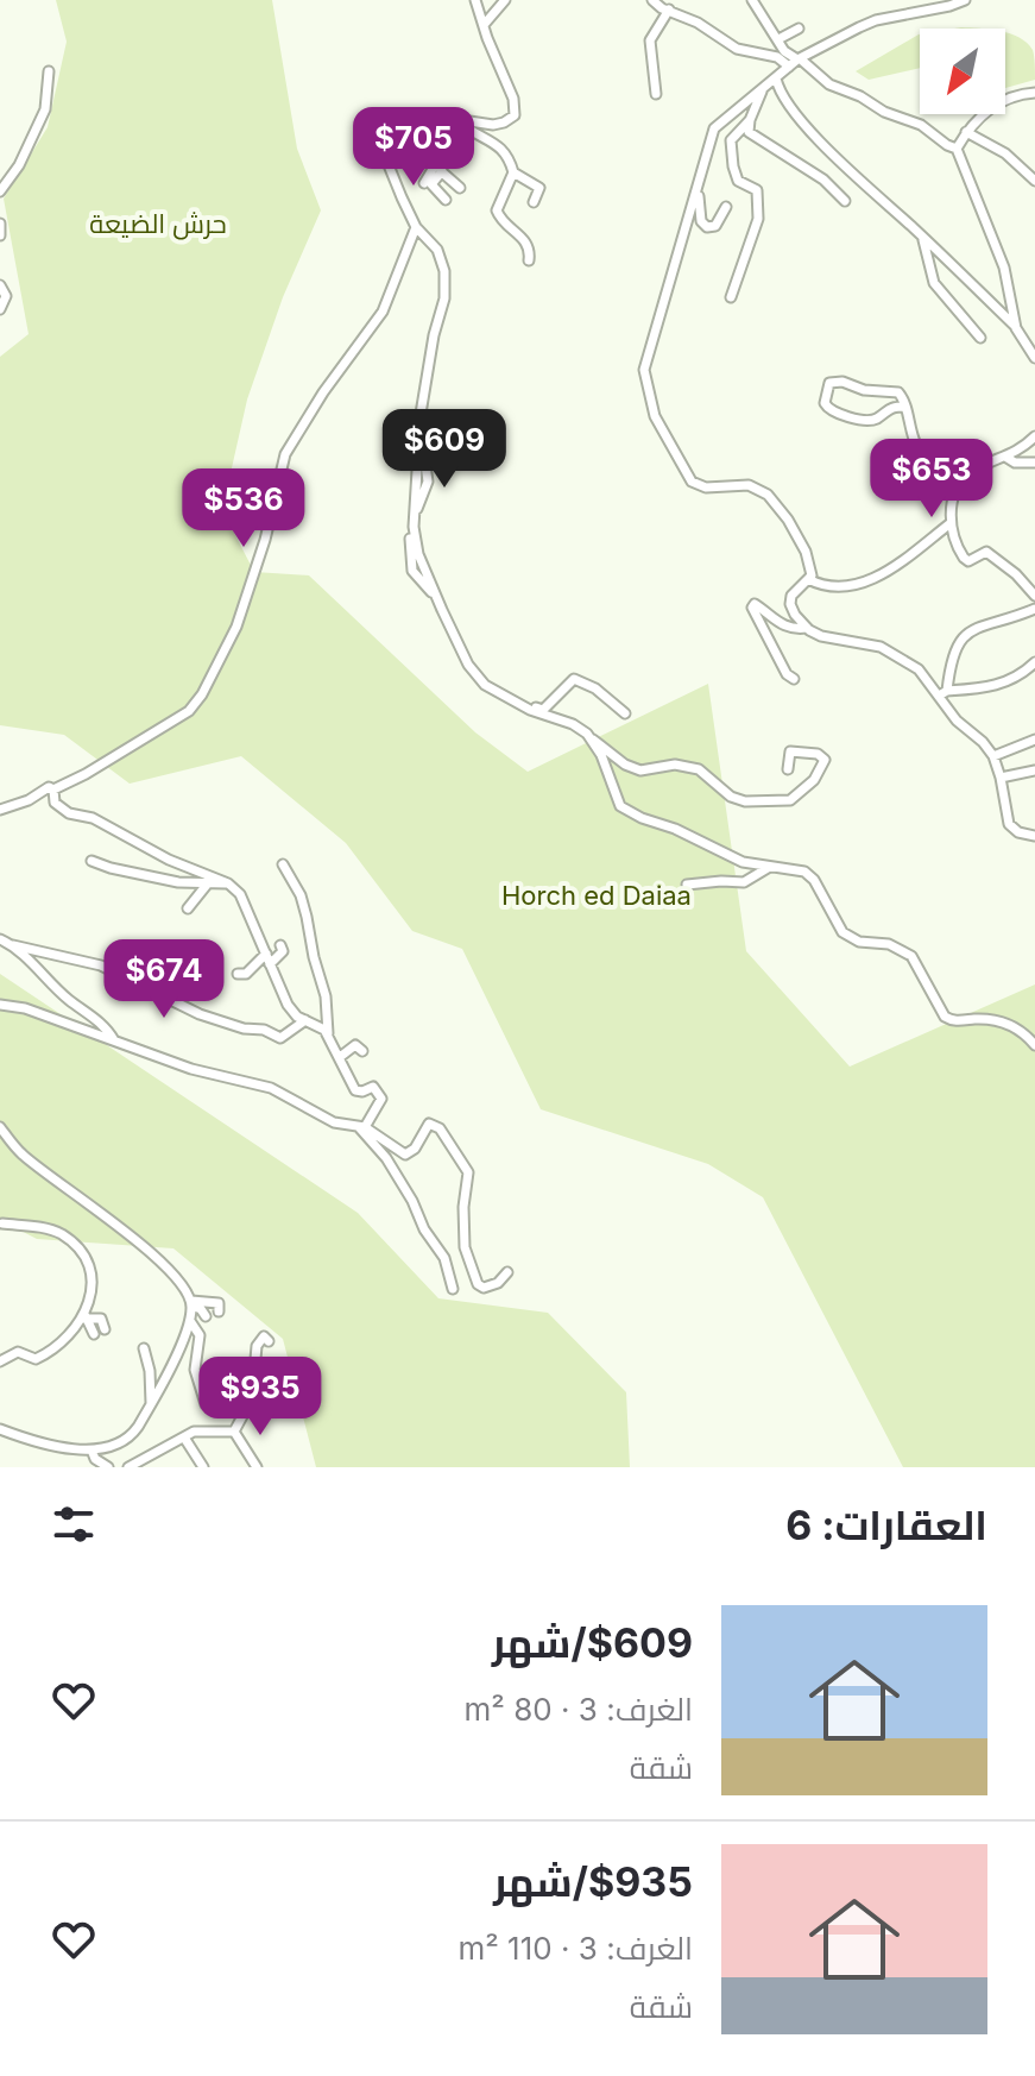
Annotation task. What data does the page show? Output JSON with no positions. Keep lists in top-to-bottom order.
{
  "parks": ["حرش الضيعة", "Horch ed Daiaa"],
  "north": "bottom left",
  "page": {
    "price": [
      "$705",
      "$609",
      "$653",
      "$536",
      "$674",
      "$935"
    ],
    "heading": "العقارات: 6",
    "list": [
      {
        "name": "$609/شهر",
        "note": "الغرف: 3 · 80 m² · شقة"
      },
      {
        "name": "$935/شهر",
        "note": "الغرف: 3 · 110 m² · شقة"
      }
    ]
  }
}
